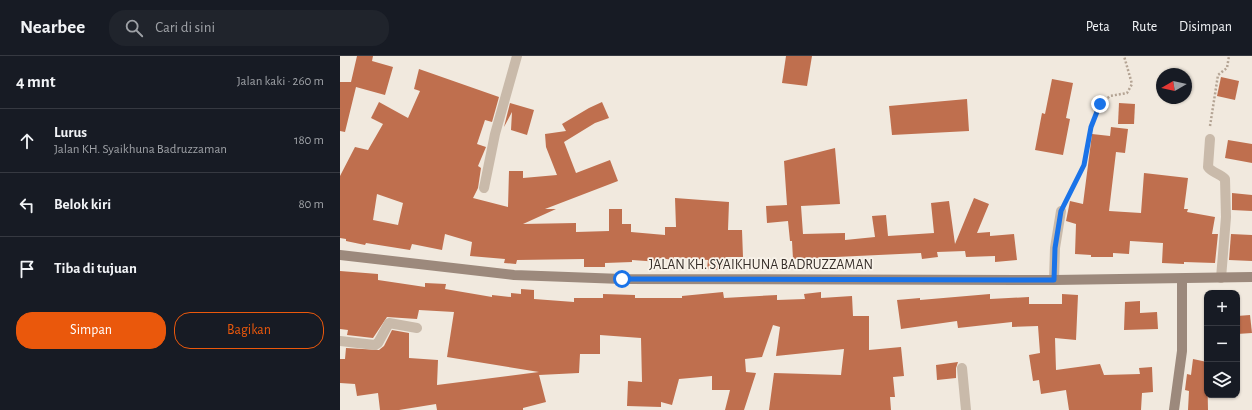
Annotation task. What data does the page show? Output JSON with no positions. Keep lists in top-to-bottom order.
{
  "streets": {
    "main road": ["JALAN KH. SYAIKHUNA BADRUZZAMAN"]
  },
  "north": "left",
  "page": {
    "header": "Nearbee",
    "search": "Cari di sini",
    "nav": ["Peta", "Rute", "Disimpan"],
    "heading": ["4 mnt", "Jalan kaki · 260 m"],
    "list": [
      ["Lurus", "Jalan KH. Syaikhuna Badruzzaman", "180 m"],
      ["Belok kiri", "80 m"],
      "Tiba di tujuan"
    ],
    "map_buttons": ["+", "−"],
    "buttons": ["Simpan", "Bagikan"]
  }
}
